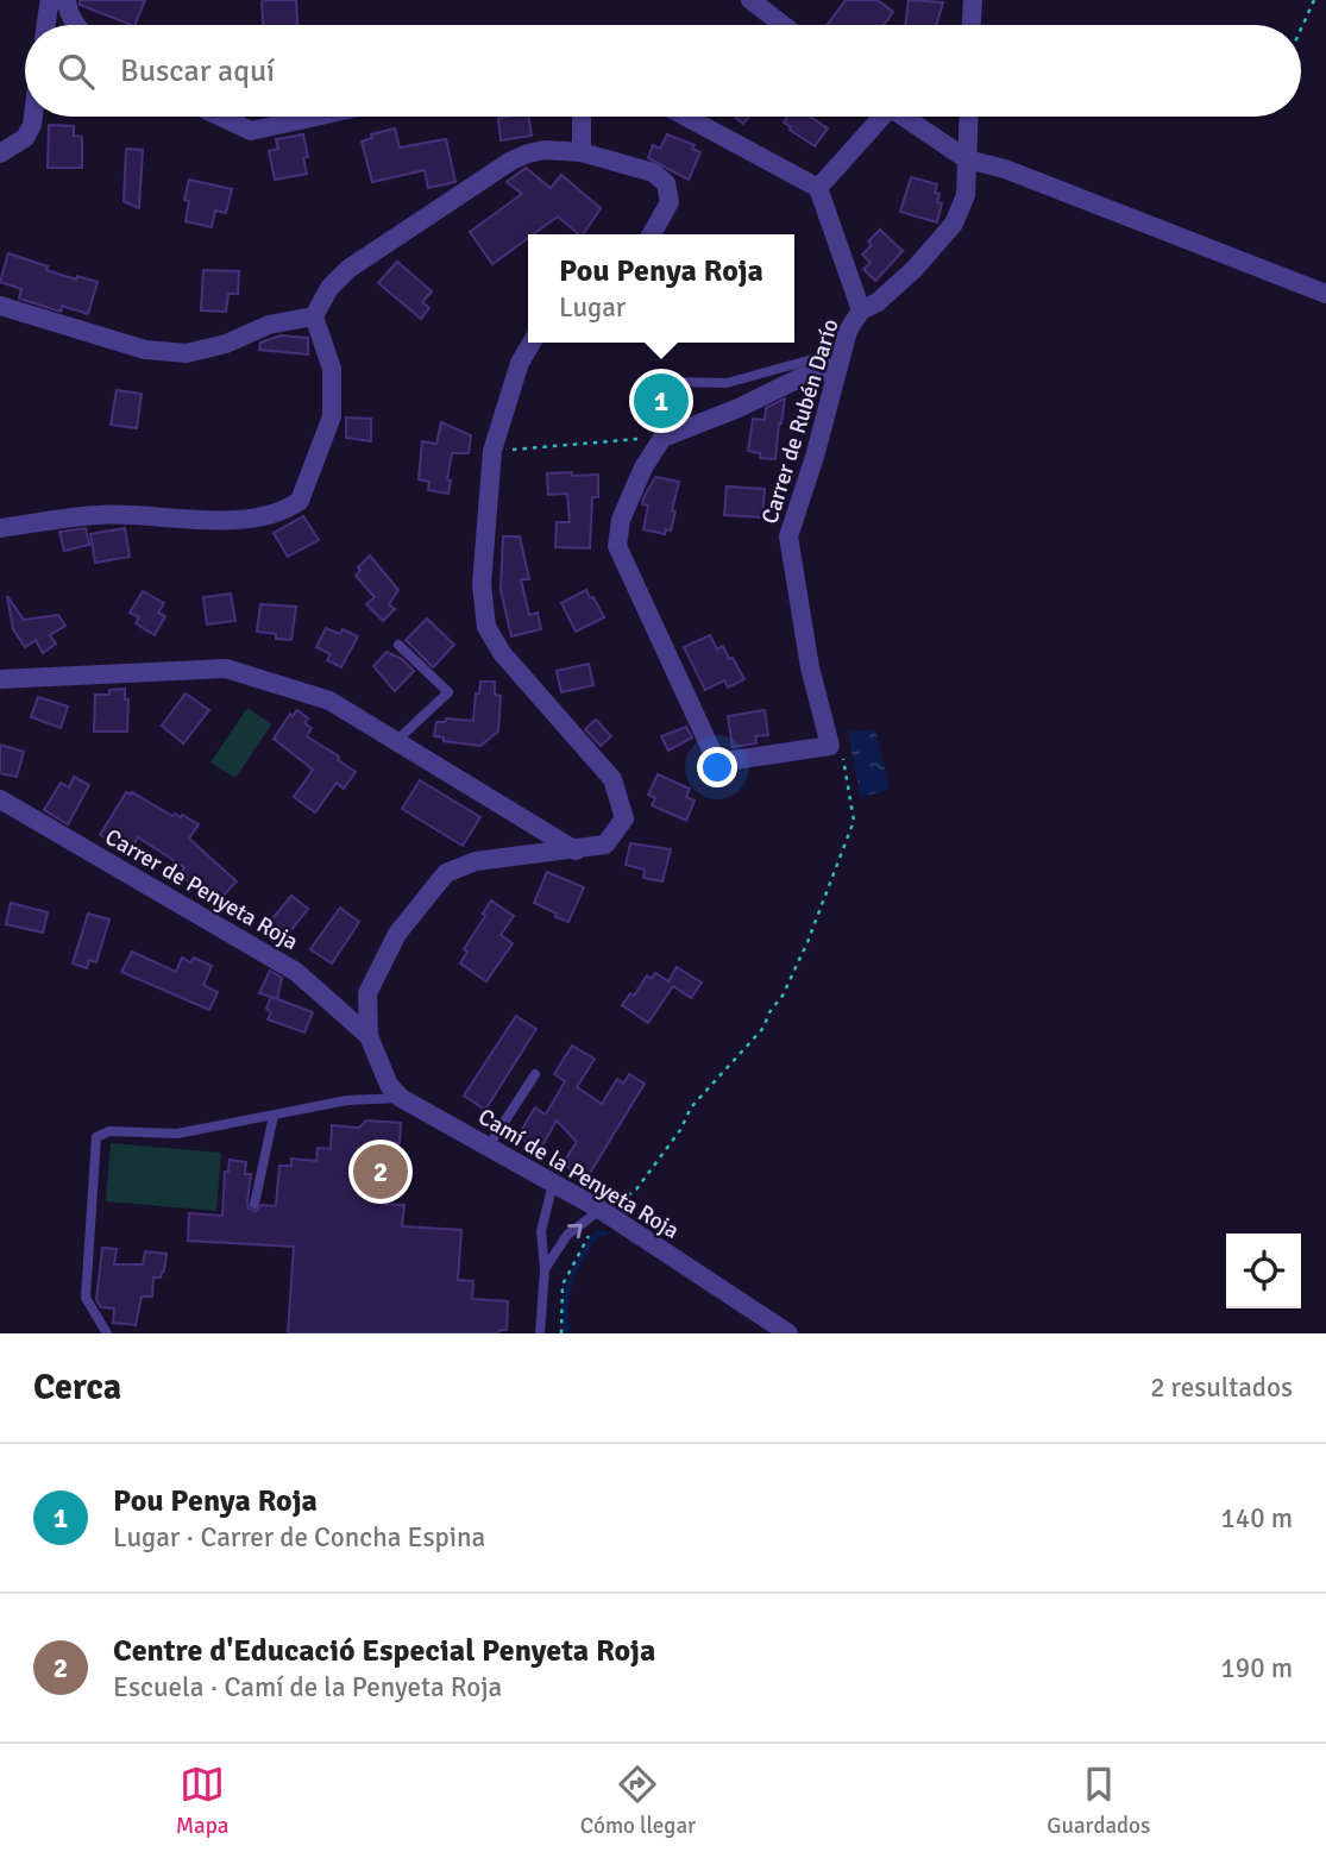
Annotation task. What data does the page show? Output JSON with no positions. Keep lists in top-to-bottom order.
{
  "streets": {
    "street": ["Carrer de Rubén Darío", "Carrer de Penyeta Roja", "Camí de la Penyeta Roja"]
  },
  "crossings": [
    ["Carrer de Penyeta Roja", "Camí de la Penyeta Roja"]
  ],
  "page": {
    "search": "Buscar aquí",
    "popup": ["Pou Penya Roja", "Lugar"],
    "pins": ["1", "2"],
    "heading": ["Cerca", "2 resultados"],
    "list": [
      {
        "mark": "1",
        "name": "Pou Penya Roja",
        "note": "Lugar · Carrer de Concha Espina",
        "value": "140 m"
      },
      {
        "mark": "2",
        "name": "Centre d'Educació Especial Penyeta Roja",
        "note": "Escuela · Camí de la Penyeta Roja",
        "value": "190 m"
      }
    ],
    "nav": ["Mapa", "Cómo llegar", "Guardados"]
  }
}
